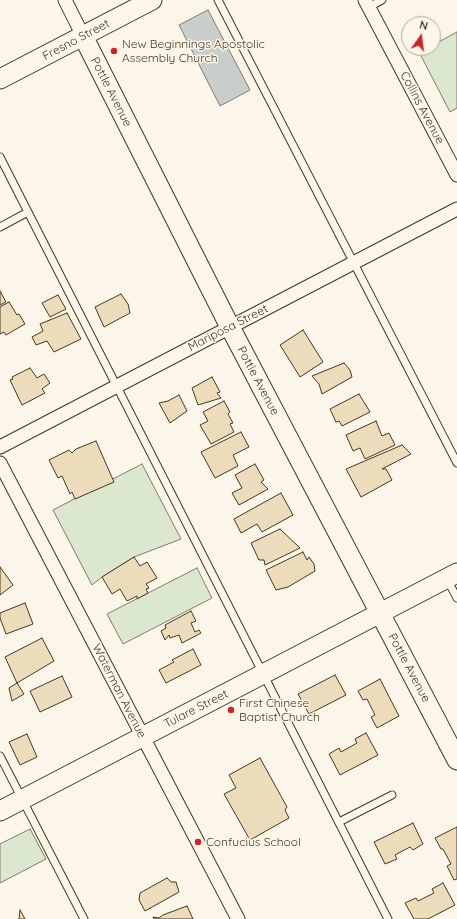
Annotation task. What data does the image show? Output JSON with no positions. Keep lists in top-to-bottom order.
{
  "streets": {
    "street": [
      "Fresno Street",
      "Pottle Avenue",
      "Collins Avenue",
      "Mariposa Street",
      "Waterman Avenue",
      "Tulare Street"
    ]
  },
  "crossings": [
    ["Fresno Street", "Pottle Avenue"],
    ["Pottle Avenue", "Mariposa Street"],
    ["Pottle Avenue", "Tulare Street"],
    ["Waterman Avenue", "Tulare Street"]
  ],
  "places": ["New Beginnings Apostolic Assembly Church", "First Chinese Baptist Church", "Confucius School"],
  "north": "top"
}
